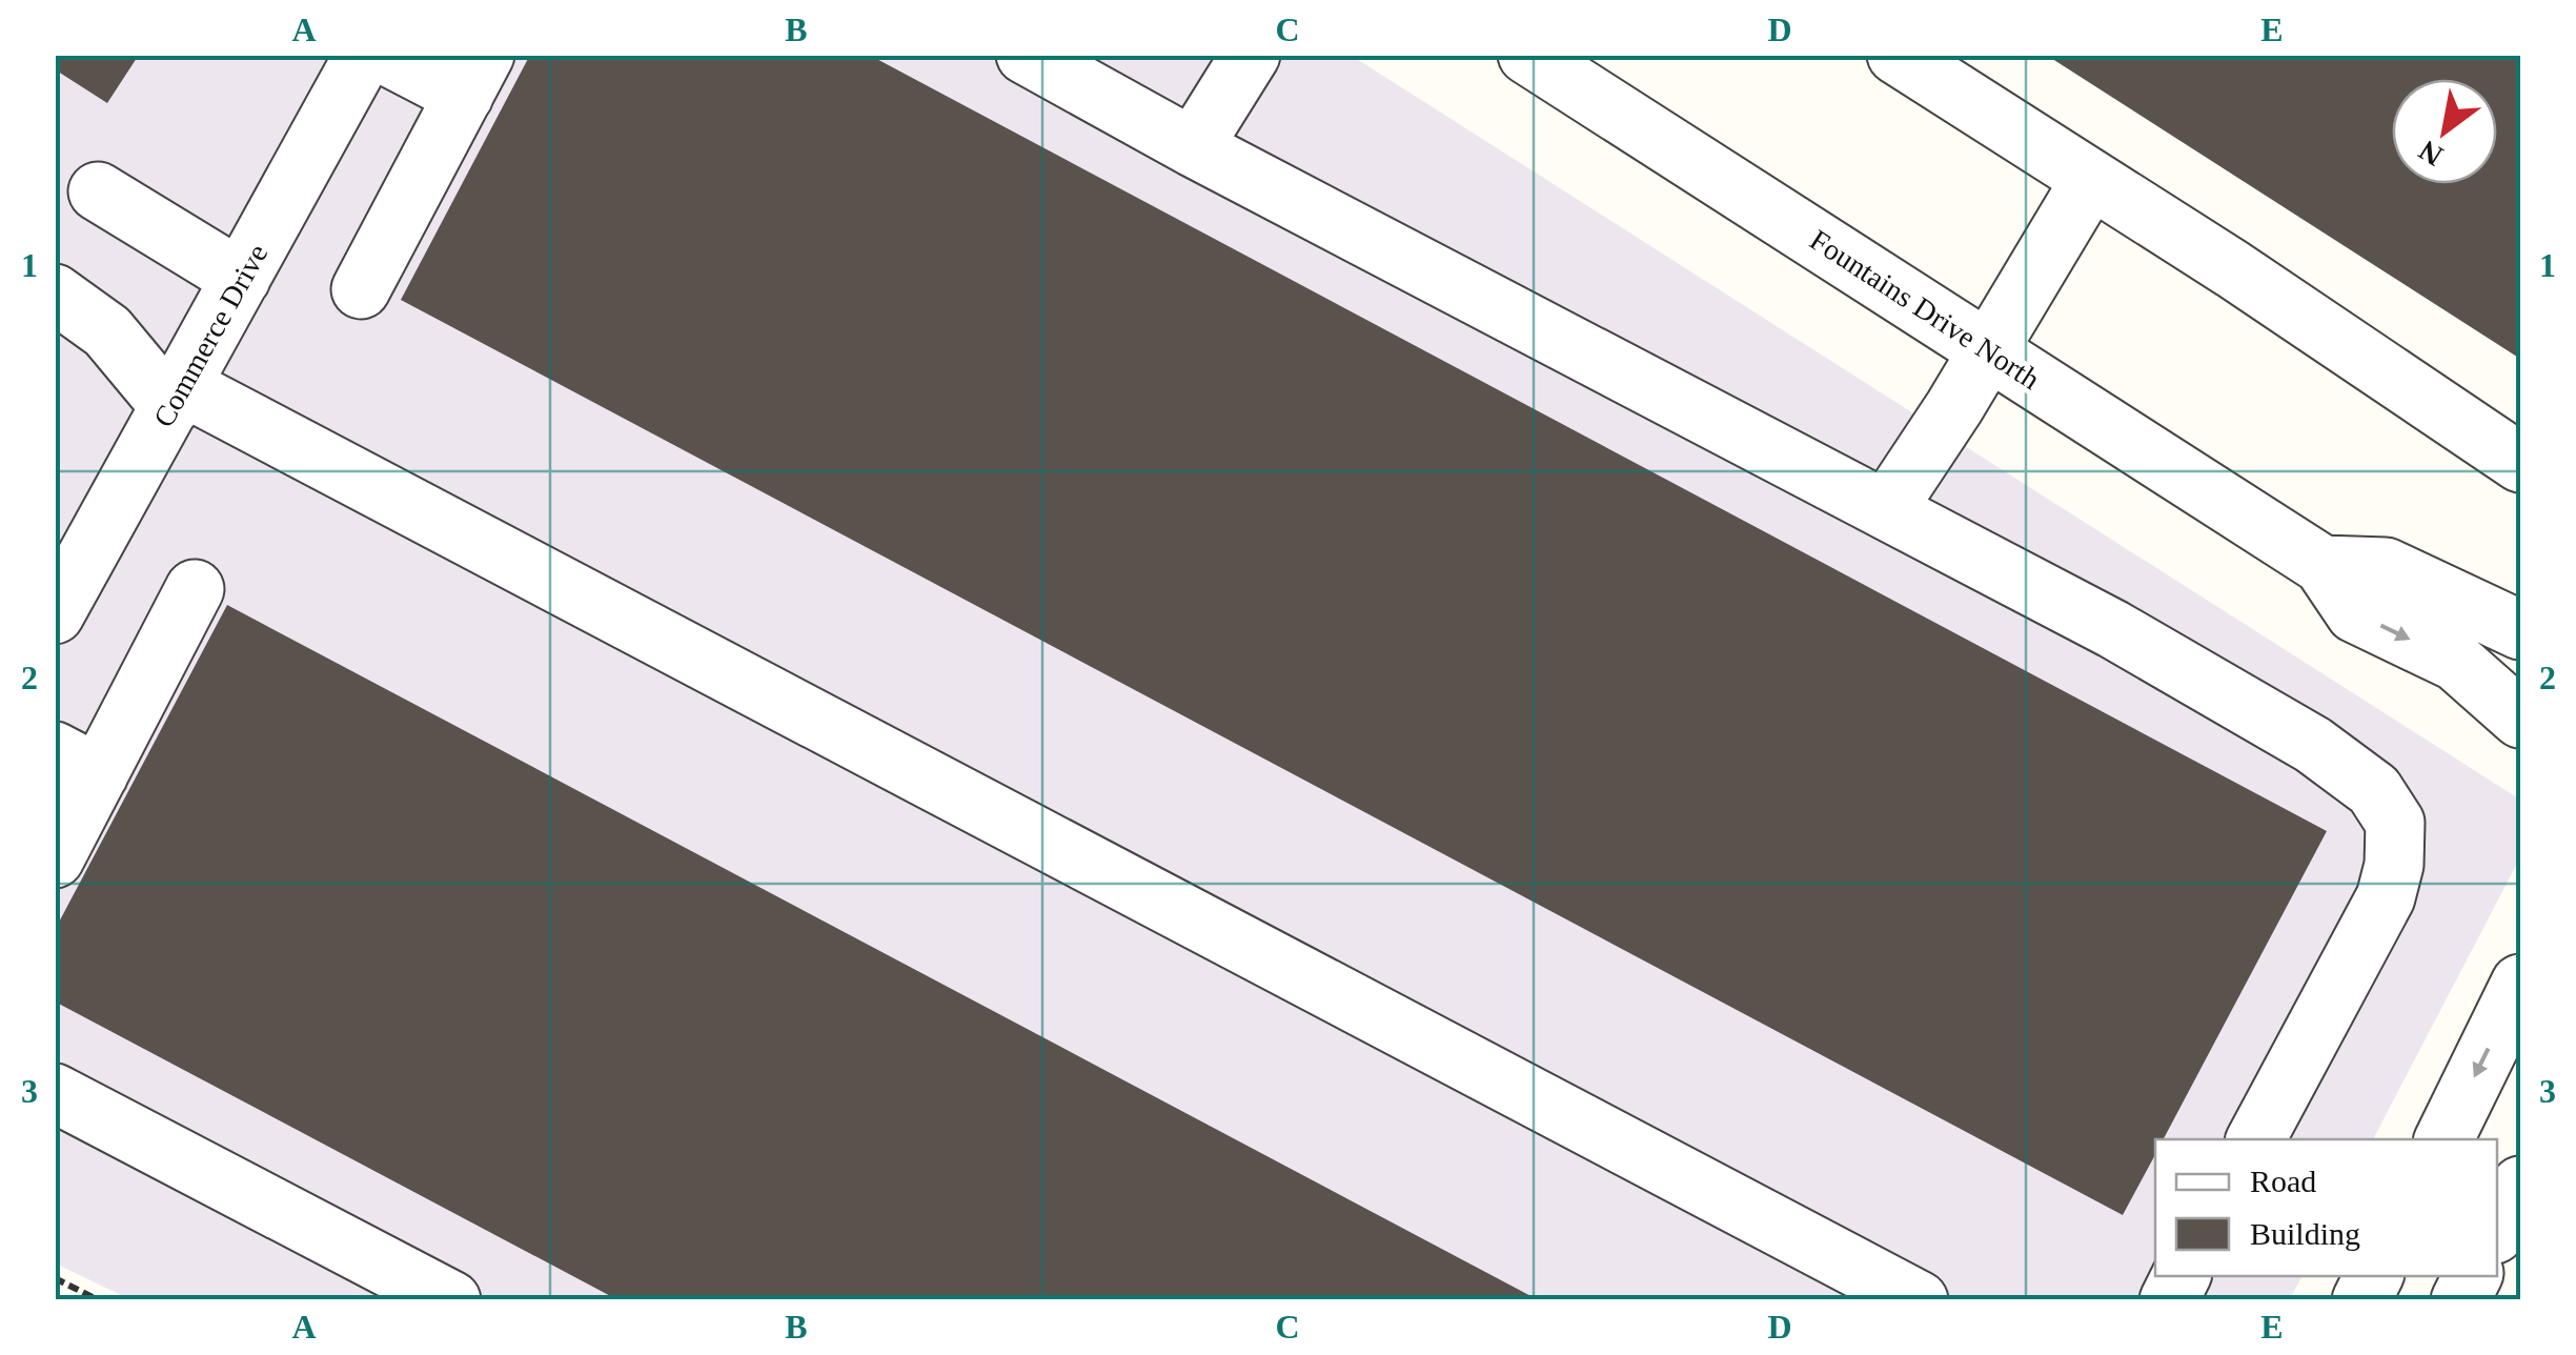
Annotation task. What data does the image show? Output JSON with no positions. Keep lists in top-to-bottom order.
{
  "streets": {
    "street": ["Fountains Drive North", "Commerce Drive"]
  },
  "legend": ["Road", "Building"],
  "north": "bottom left",
  "grid": {
    "columns": [
      "A",
      "B",
      "C",
      "D",
      "E"
    ],
    "rows": ["1", "2", "3"]
  }
}
